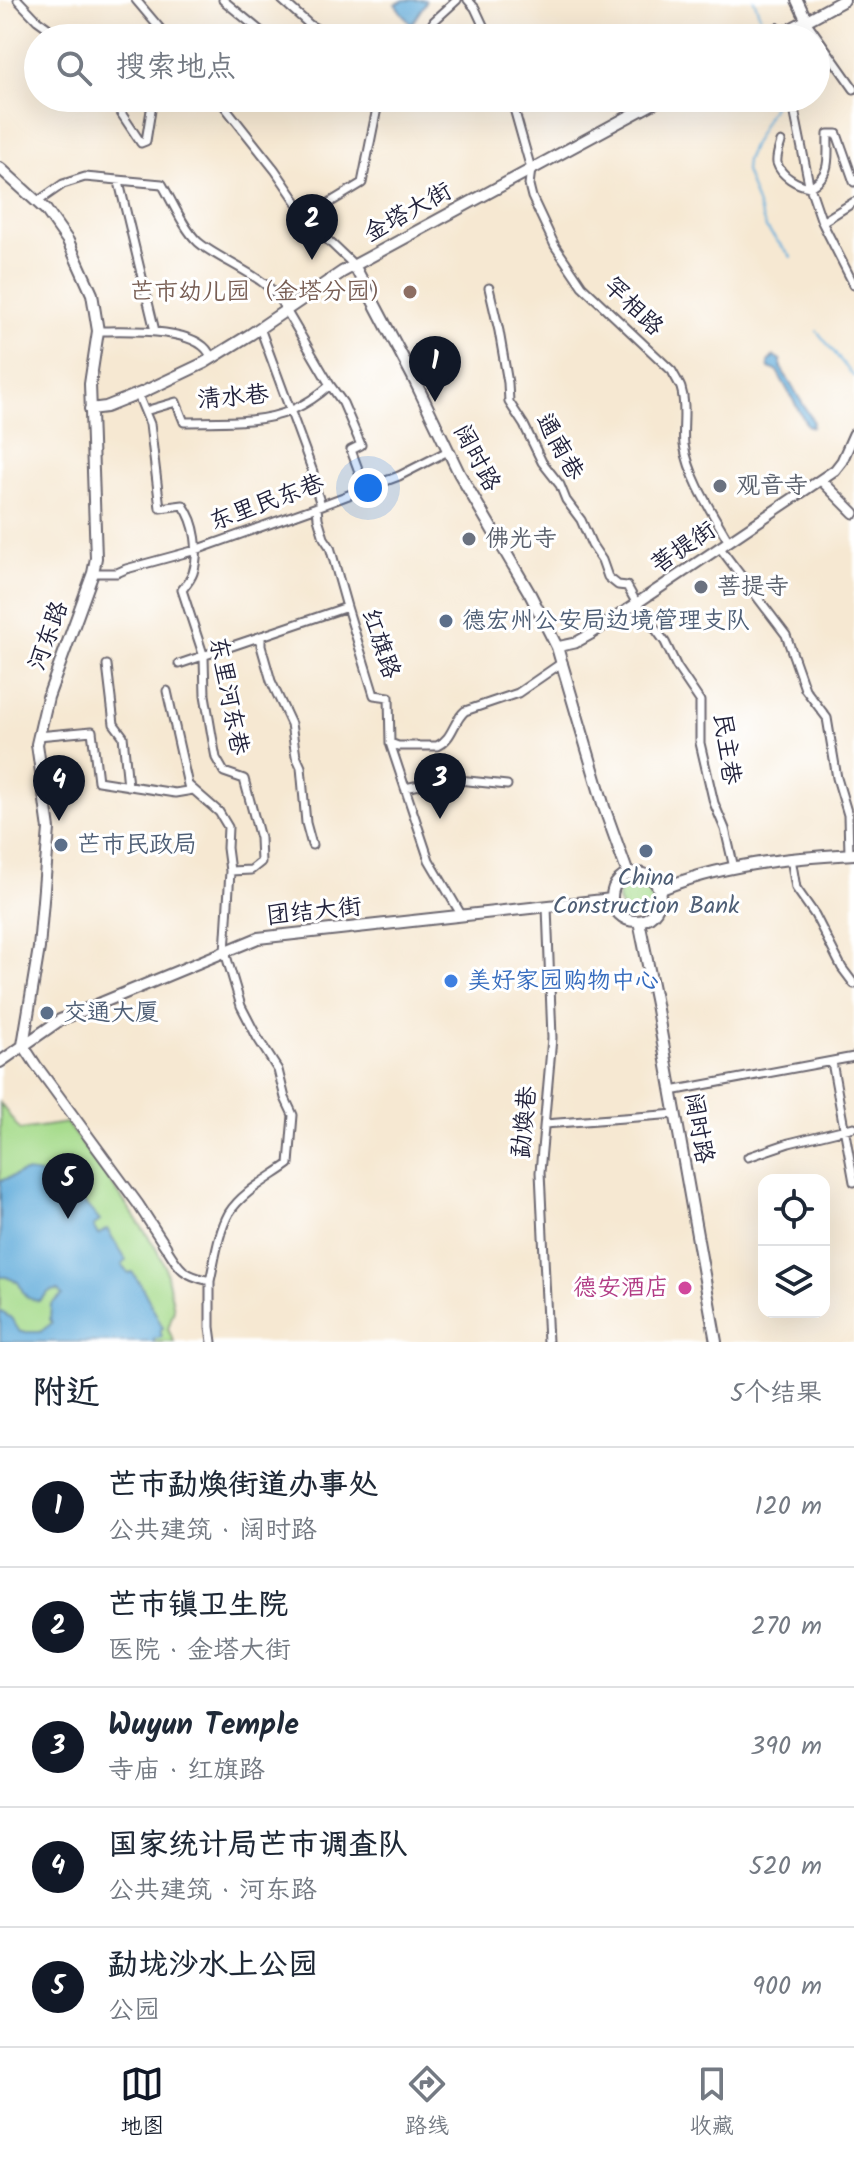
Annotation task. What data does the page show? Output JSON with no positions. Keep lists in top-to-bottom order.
{
  "streets": {
    "main road": [
      "金塔大街",
      "阔时路",
      "河东路",
      "团结大街"
    ],
    "street": [
      "罕相路",
      "清水巷",
      "通南巷",
      "东里民东巷",
      "菩提街",
      "红旗路",
      "东里河东巷",
      "民主巷",
      "勐焕巷"
    ]
  },
  "crossings": [
    ["金塔大街", "罕相路"],
    ["金塔大街", "清水巷"],
    ["金塔大街", "阔时路"],
    ["金塔大街", "河东路"],
    ["金塔大街", "东里河东巷"],
    ["罕相路", "菩提街"],
    ["清水巷", "东里民东巷"],
    ["清水巷", "红旗路"],
    ["清水巷", "东里河东巷"],
    ["通南巷", "菩提街"],
    ["通南巷", "民主巷"],
    ["阔时路", "东里民东巷"],
    ["阔时路", "菩提街"],
    ["阔时路", "团结大街"],
    ["东里民东巷", "河东路"],
    ["东里民东巷", "红旗路"],
    ["东里民东巷", "东里河东巷"],
    ["菩提街", "民主巷"],
    ["河东路", "团结大街"],
    ["红旗路", "团结大街"],
    ["团结大街", "勐焕巷"]
  ],
  "places": [
    "芒市幼儿园（金塔分园）",
    "观音寺",
    "佛光寺",
    "菩提寺",
    "德宏州公安局边境管理支队",
    "芒市民政局",
    "China Construction Bank",
    "美好家园购物中心",
    "交通大厦",
    "德安酒店"
  ],
  "page": {
    "search": "搜索地点",
    "pins": [
      "2",
      "1",
      "3",
      "4",
      "5"
    ],
    "heading": ["附近", "5个结果"],
    "list": [
      {
        "mark": "1",
        "name": "芒市勐焕街道办事处",
        "note": "公共建筑 · 阔时路",
        "value": "120 m"
      },
      {
        "mark": "2",
        "name": "芒市镇卫生院",
        "note": "医院 · 金塔大街",
        "value": "270 m"
      },
      {
        "mark": "3",
        "name": "Wuyun Temple",
        "note": "寺庙 · 红旗路",
        "value": "390 m"
      },
      {
        "mark": "4",
        "name": "国家统计局芒市调查队",
        "note": "公共建筑 · 河东路",
        "value": "520 m"
      },
      {
        "mark": "5",
        "name": "勐垅沙水上公园",
        "note": "公园",
        "value": "900 m"
      }
    ],
    "nav": ["地图", "路线", "收藏"]
  }
}
